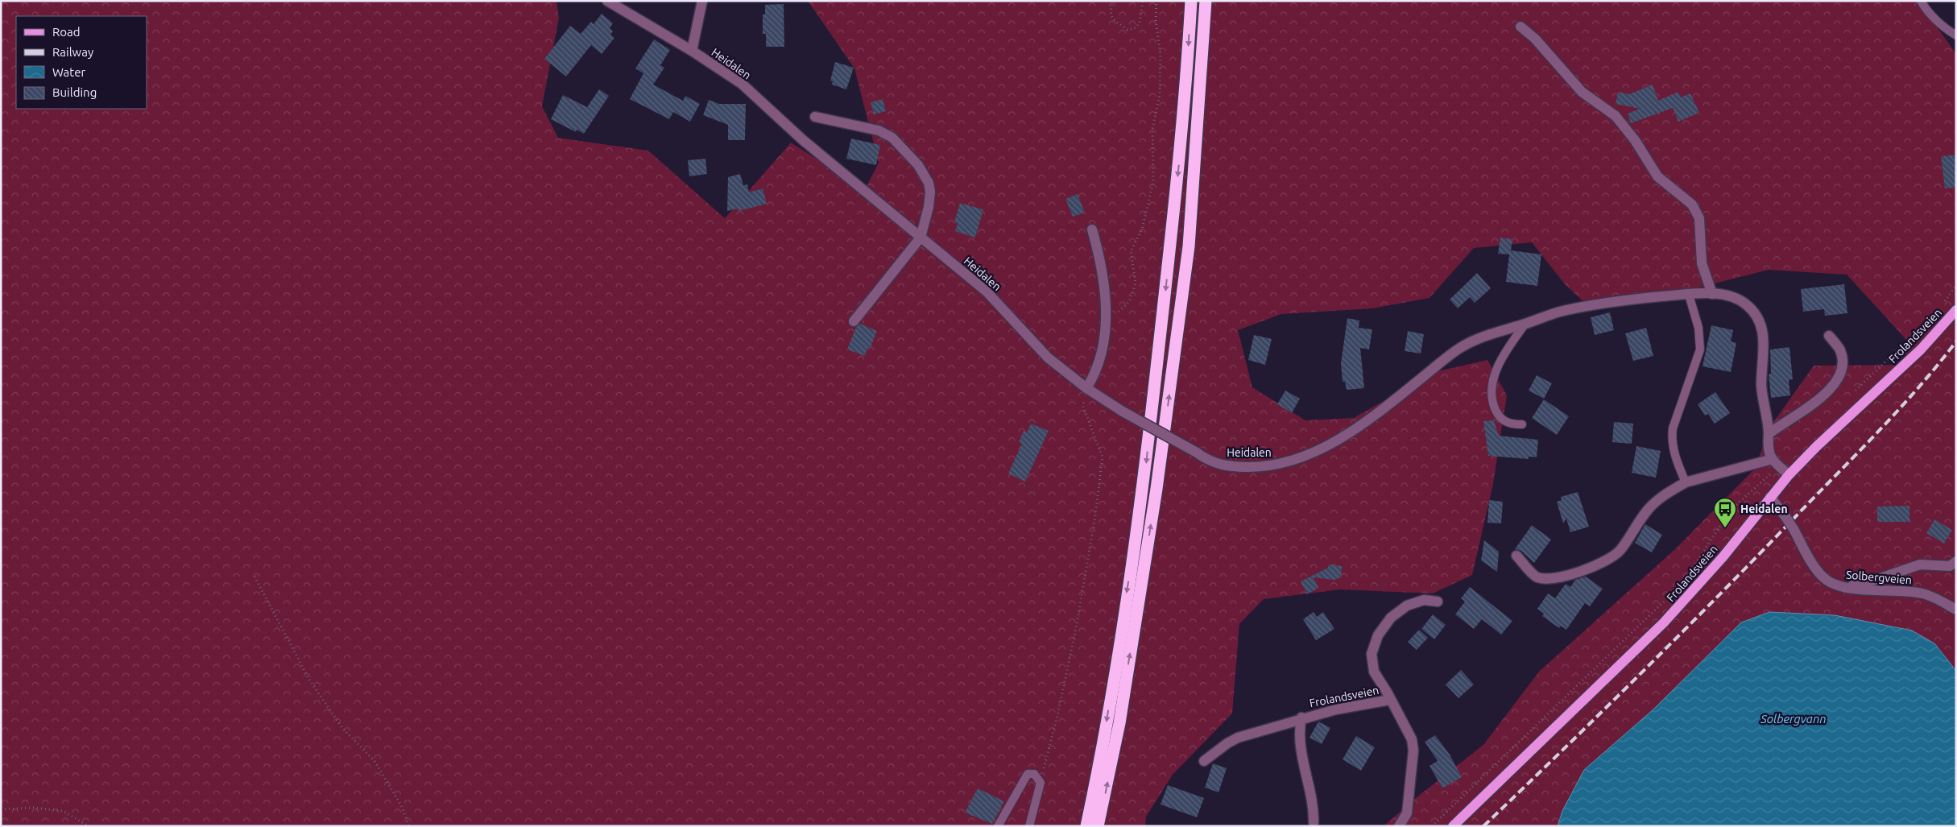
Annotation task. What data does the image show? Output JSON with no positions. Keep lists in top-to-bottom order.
{
  "streets": {
    "main road": ["Frolandsveien"],
    "street": ["Heidalen", "Solbergveien"]
  },
  "crossings": [
    ["Frolandsveien", "Solbergveien"]
  ],
  "water": ["Solbergvann"],
  "places": {
    "bus stop": ["Heidalen"]
  },
  "legend": [
    "Road",
    "Railway",
    "Water",
    "Building"
  ]
}
